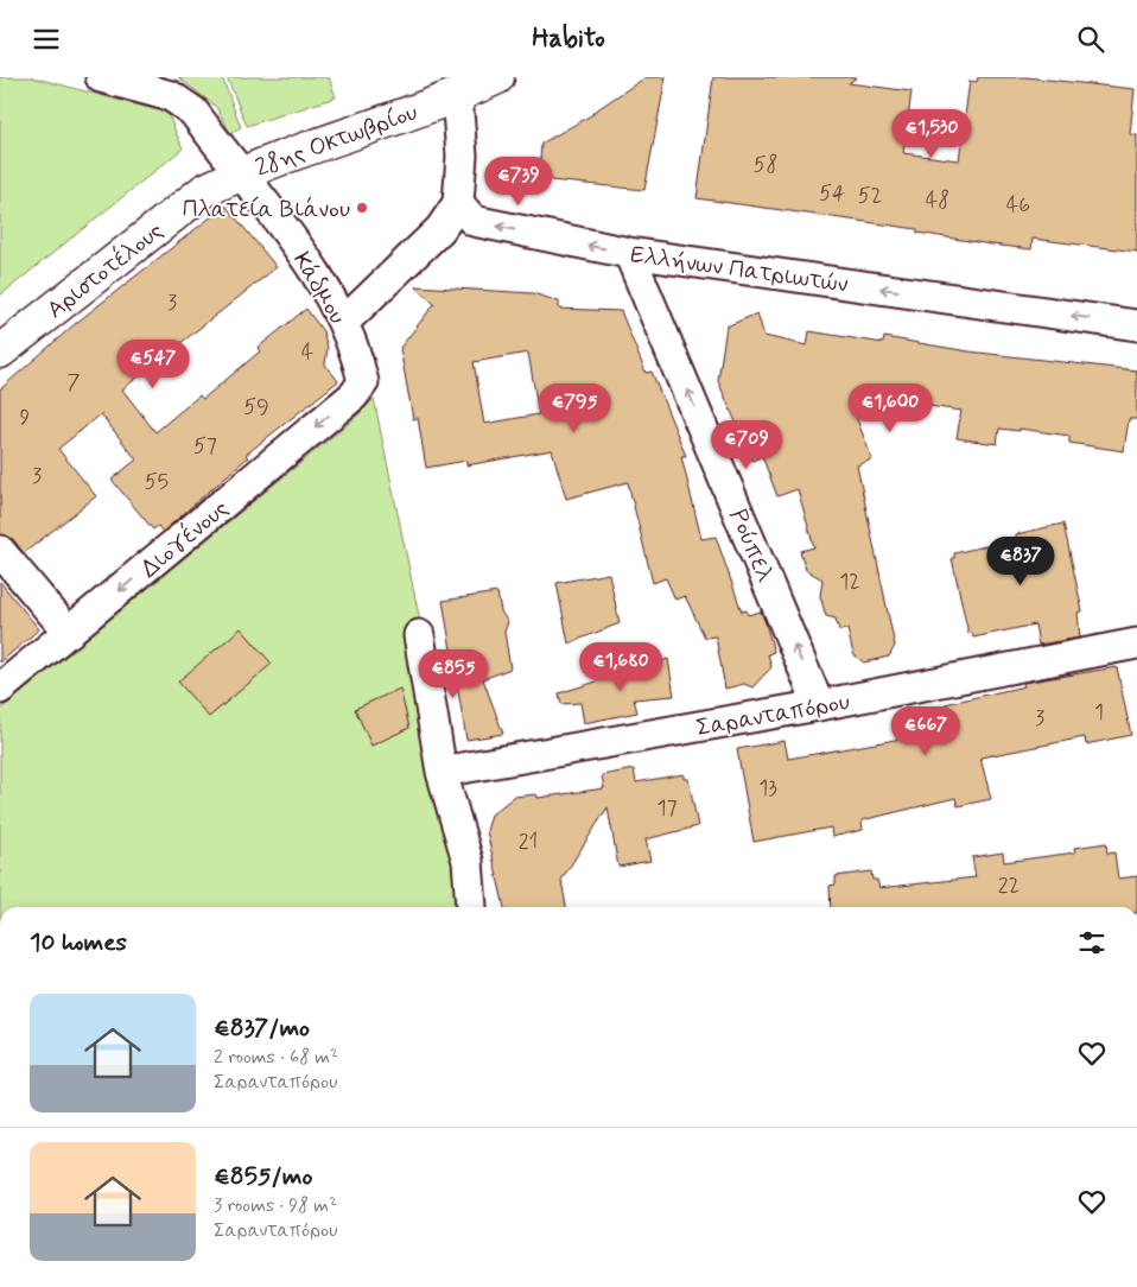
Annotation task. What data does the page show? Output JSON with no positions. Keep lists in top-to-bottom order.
{
  "streets": {
    "street": [
      "28ης Οκτωβρίου",
      "Ελλήνων Πατριωτών",
      "Αριστοτέλους",
      "Κάδμου",
      "Διογένους",
      "Ρούπελ",
      "Σαρανταπόρου"
    ]
  },
  "crossings": [
    ["28ης Οκτωβρίου", "Αριστοτέλους"],
    ["28ης Οκτωβρίου", "Κάδμου"],
    ["Ελλήνων Πατριωτών", "Ρούπελ"],
    ["Αριστοτέλους", "Κάδμου"],
    ["Κάδμου", "Διογένους"],
    ["Ρούπελ", "Σαρανταπόρου"]
  ],
  "one_way": ["Ελλήνων Πατριωτών", "Διογένους", "Ρούπελ"],
  "places": ["Πλατεία Βιάνου"],
  "house_numbers": [
    "58",
    "54",
    "52",
    "48",
    "46",
    "3",
    "4",
    "7",
    "59",
    "9",
    "57",
    "3",
    "55",
    "12",
    "1",
    "3",
    "13",
    "17",
    "21",
    "22"
  ],
  "page": {
    "header": "Habito",
    "price": [
      "€1,530",
      "€739",
      "€547",
      "€795",
      "€1,600",
      "€709",
      "€837",
      "€1,680",
      "€855",
      "€667"
    ],
    "heading": "10 homes",
    "list": [
      {
        "name": "€837/mo",
        "note": "2 rooms · 68 m² · Σαρανταπόρου"
      },
      {
        "name": "€855/mo",
        "note": "3 rooms · 98 m² · Σαρανταπόρου"
      }
    ]
  }
}
